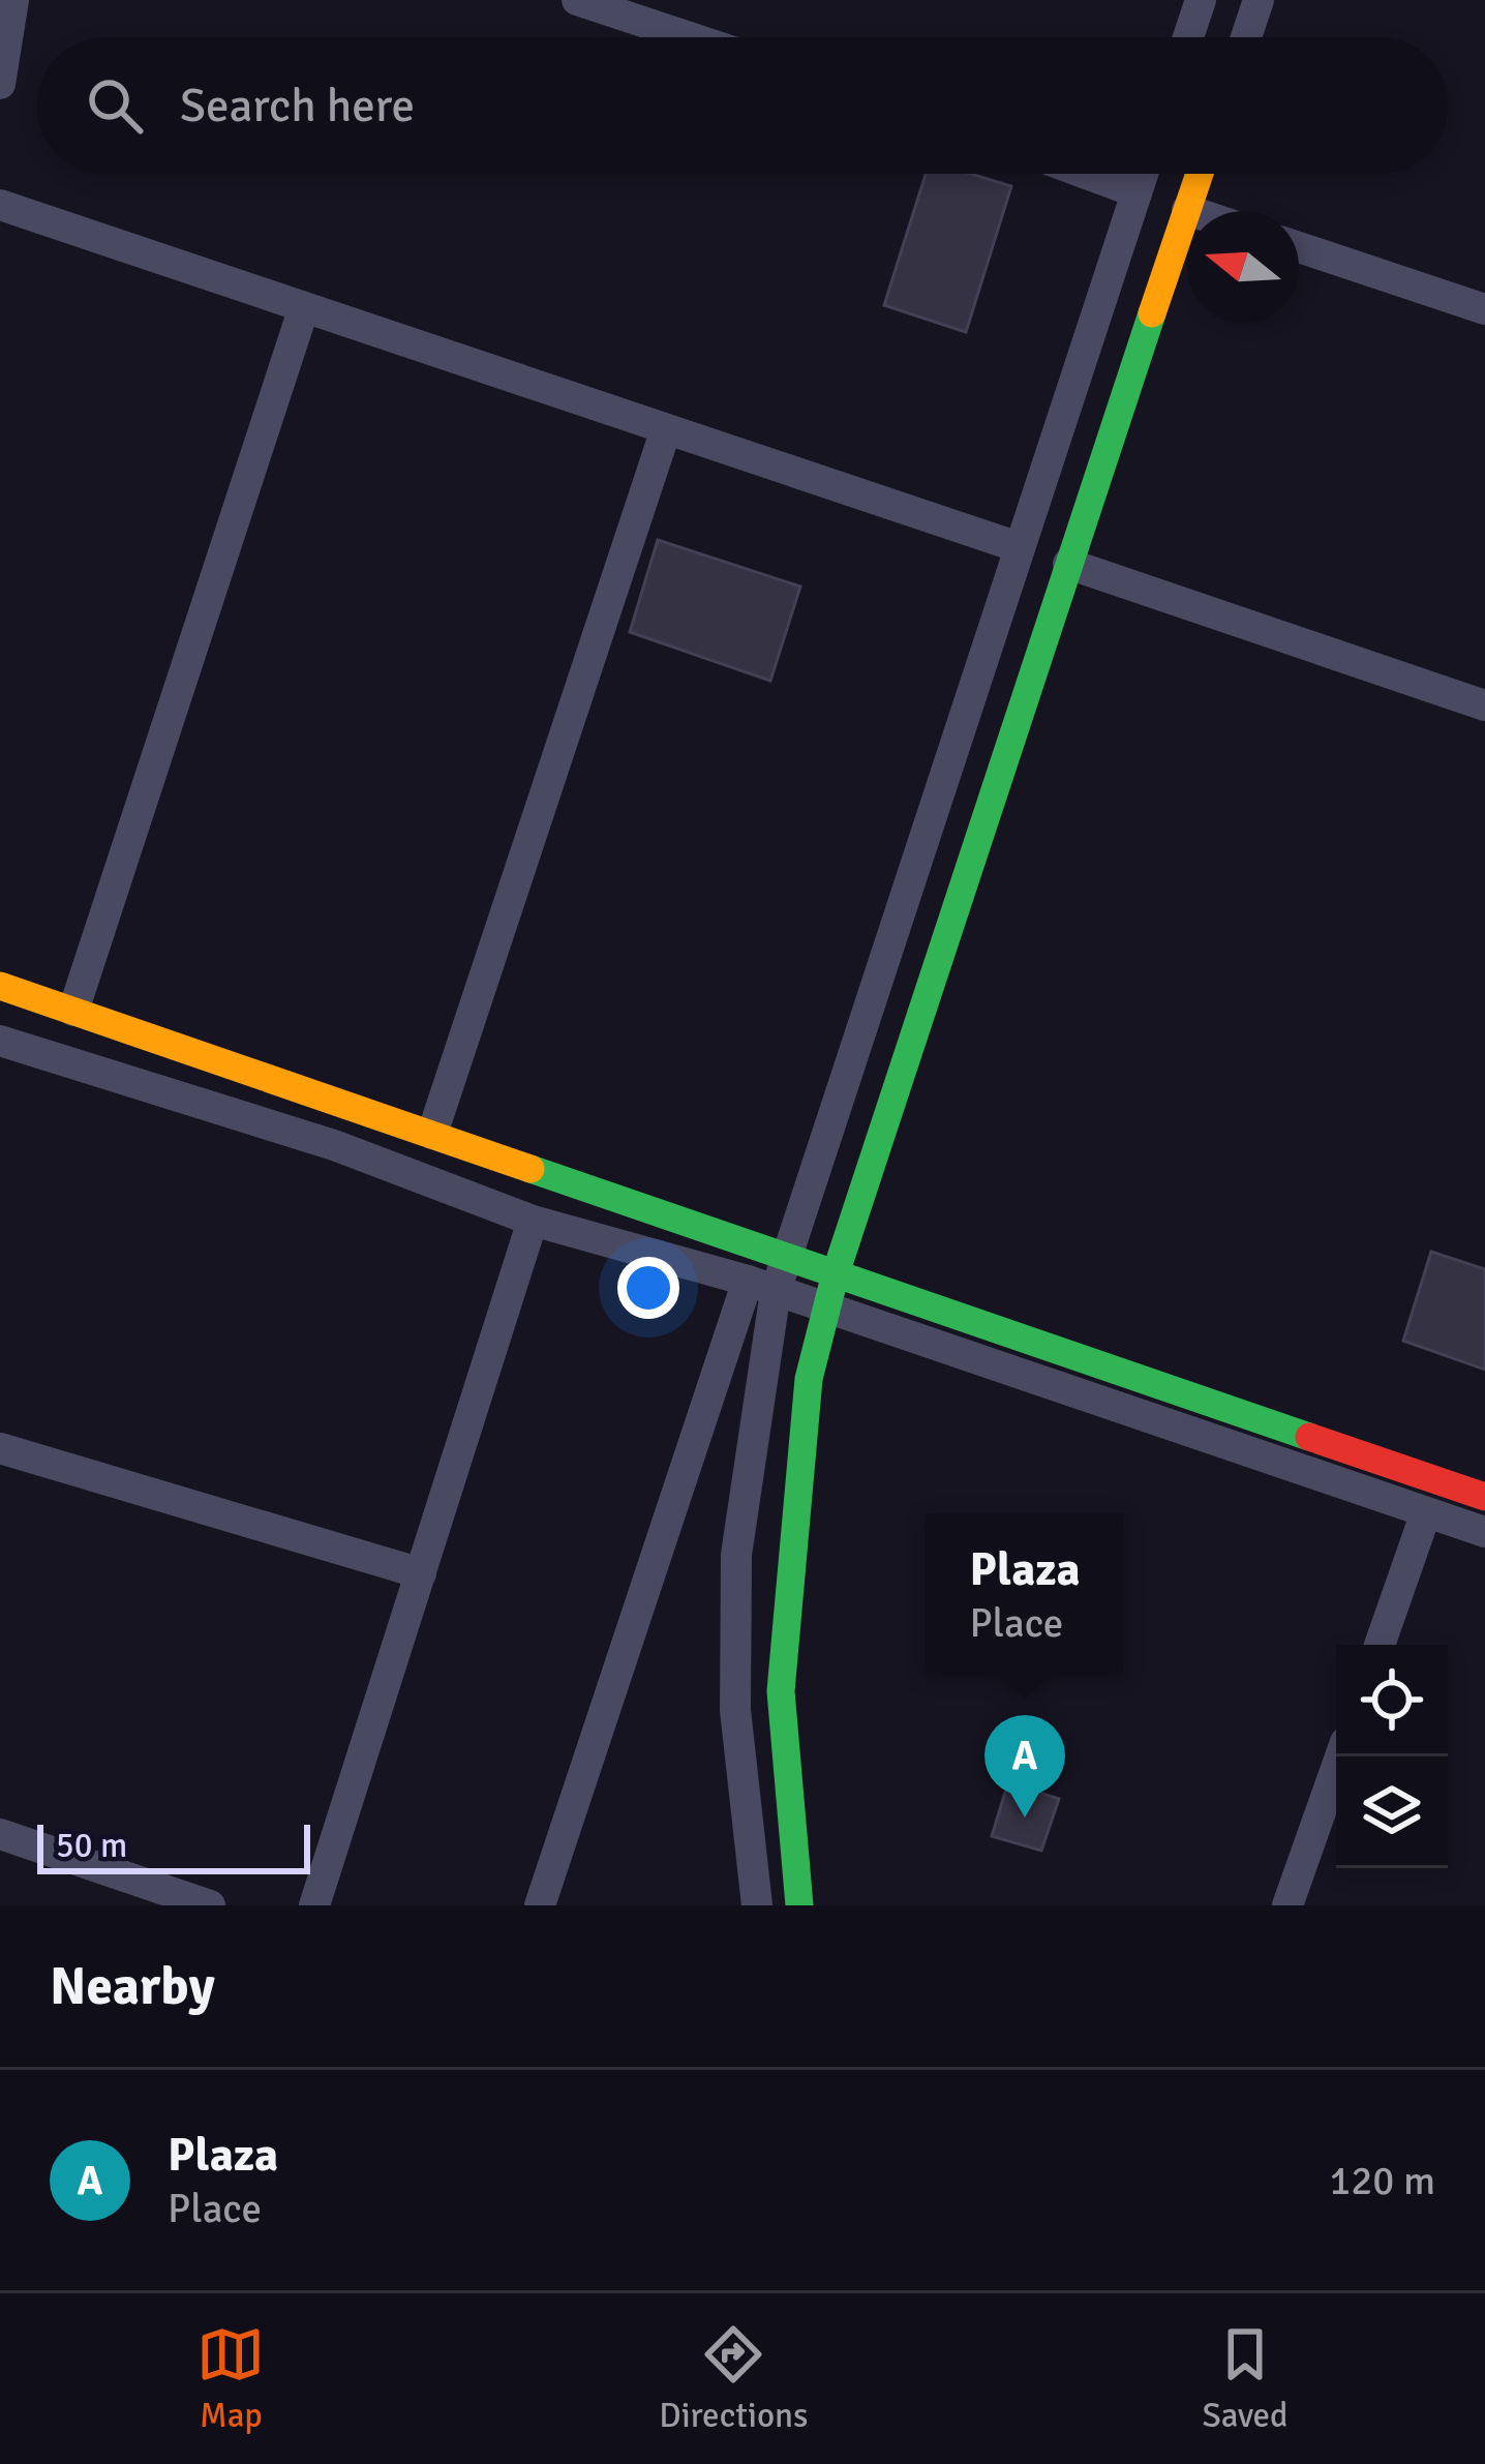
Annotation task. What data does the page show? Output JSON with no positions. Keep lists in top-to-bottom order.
{
  "scale_bar": "50 m",
  "north": "left",
  "page": {
    "search": "Search here",
    "popup": ["Plaza", "Place"],
    "pins": "A",
    "scale": "50 m",
    "heading": "Nearby",
    "list": [
      {
        "mark": "A",
        "name": "Plaza",
        "note": "Place",
        "value": "120 m"
      }
    ],
    "nav": ["Map", "Directions", "Saved"]
  }
}
